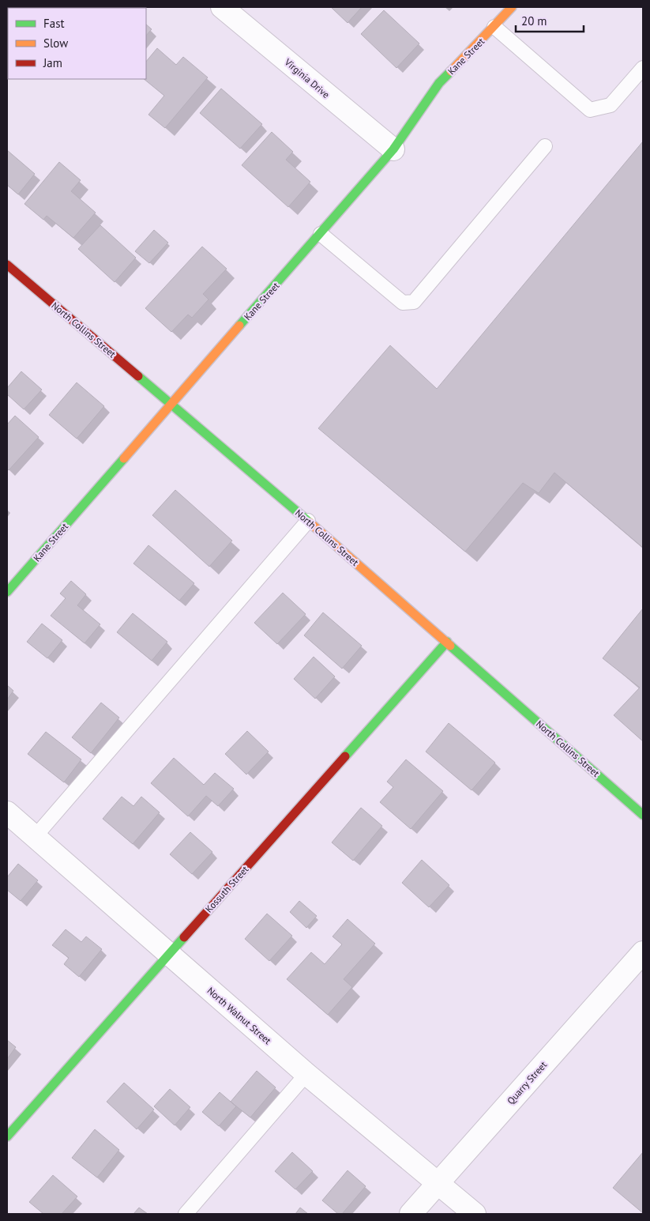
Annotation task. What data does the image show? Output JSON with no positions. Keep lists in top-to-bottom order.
{
  "streets": {
    "street": [
      "Kane Street",
      "Virginia Drive",
      "North Collins Street",
      "Kossuth Street",
      "North Walnut Street",
      "Quarry Street"
    ]
  },
  "crossings": [
    ["Kane Street", "Virginia Drive"],
    ["Kane Street", "North Collins Street"],
    ["North Collins Street", "Kossuth Street"],
    ["Kossuth Street", "North Walnut Street"],
    ["North Walnut Street", "Quarry Street"]
  ],
  "legend": ["Fast", "Slow", "Jam"],
  "scale_bar": "20 m"
}
